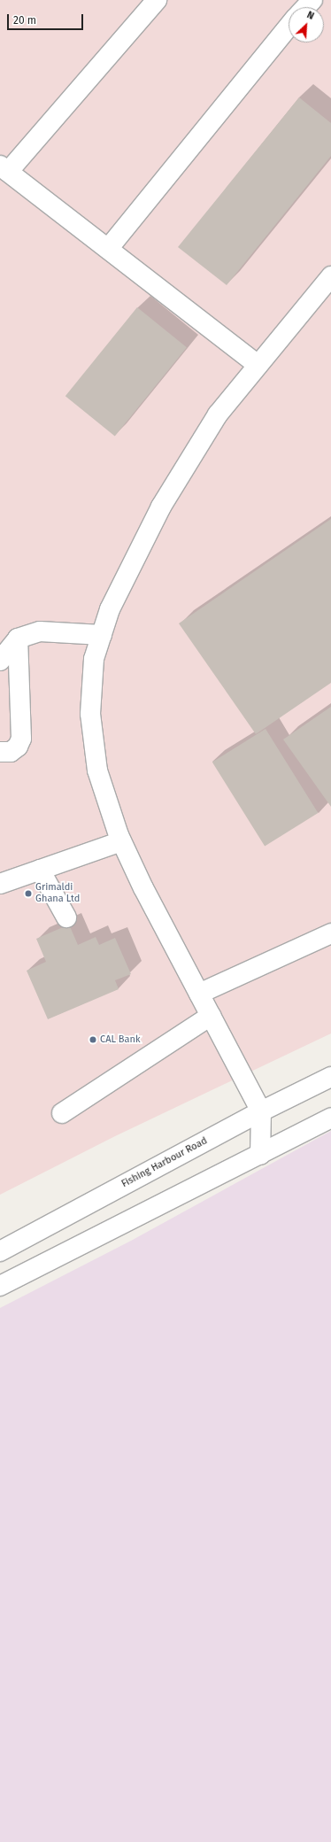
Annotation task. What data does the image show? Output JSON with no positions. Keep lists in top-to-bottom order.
{
  "streets": {
    "street": ["Fishing Harbour Road"]
  },
  "places": ["Grimaldi Ghana Ltd", "CAL Bank"],
  "scale_bar": "20 m",
  "north": "top right"
}
